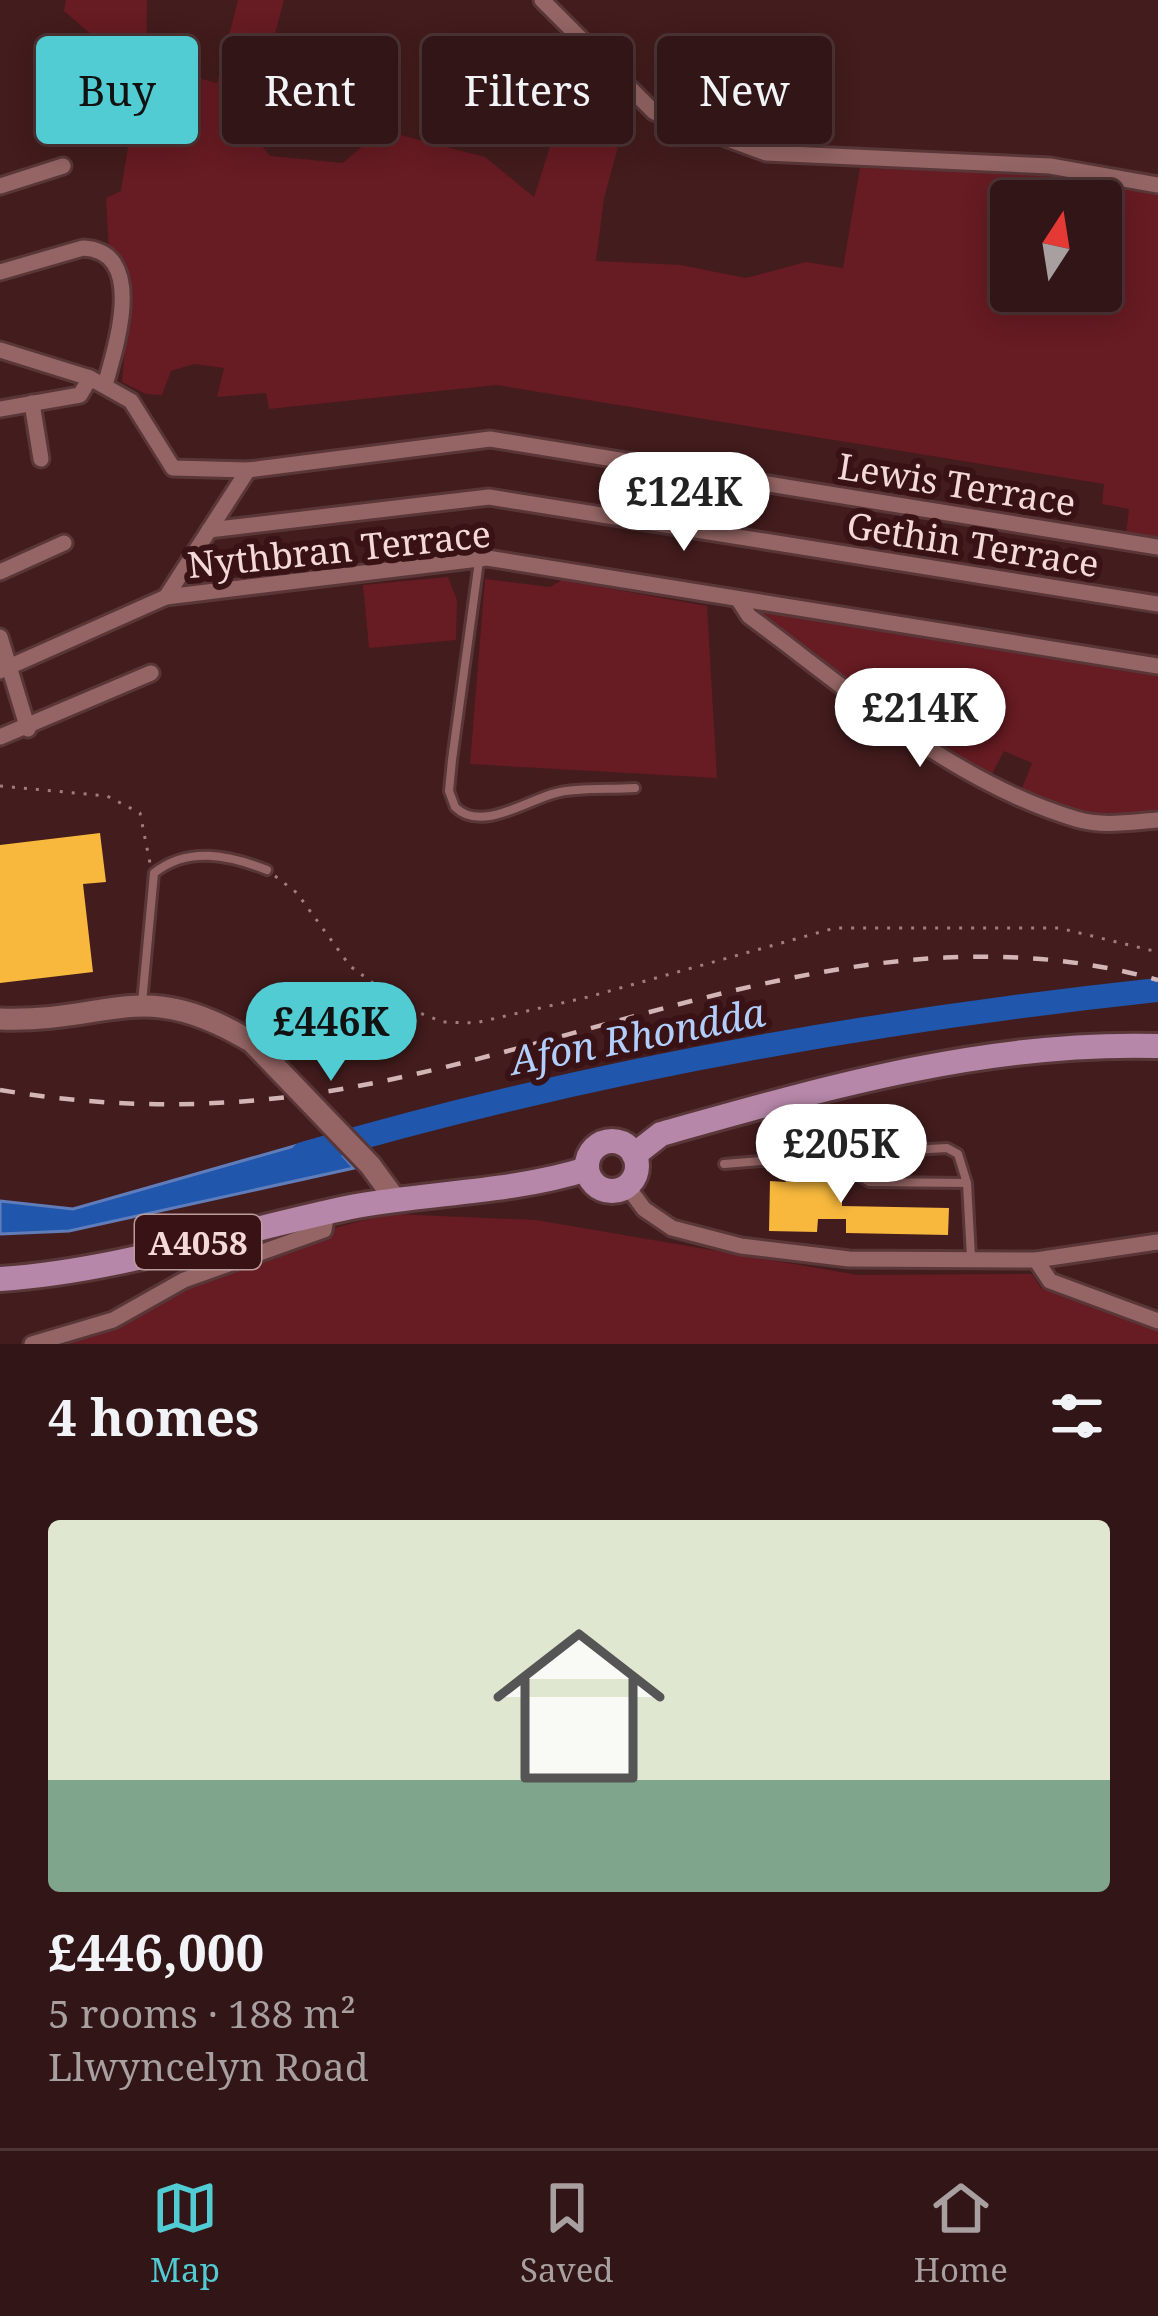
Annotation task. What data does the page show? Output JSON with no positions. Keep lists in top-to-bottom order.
{
  "streets": {
    "main road": ["A4058"],
    "street": ["Lewis Terrace", "Gethin Terrace", "Nythbran Terrace"]
  },
  "water": ["Afon Rhondda"],
  "north": "top",
  "page": {
    "chip": [
      "Buy",
      "Rent",
      "Filters",
      "New"
    ],
    "price": [
      "£124K",
      "£214K",
      "£446K",
      "£205K"
    ],
    "heading": "4 homes",
    "list": [
      {
        "name": "£446,000",
        "note": "5 rooms · 188 m² · Llwyncelyn Road"
      }
    ],
    "tabs": ["Map", "Saved", "Home"]
  }
}
